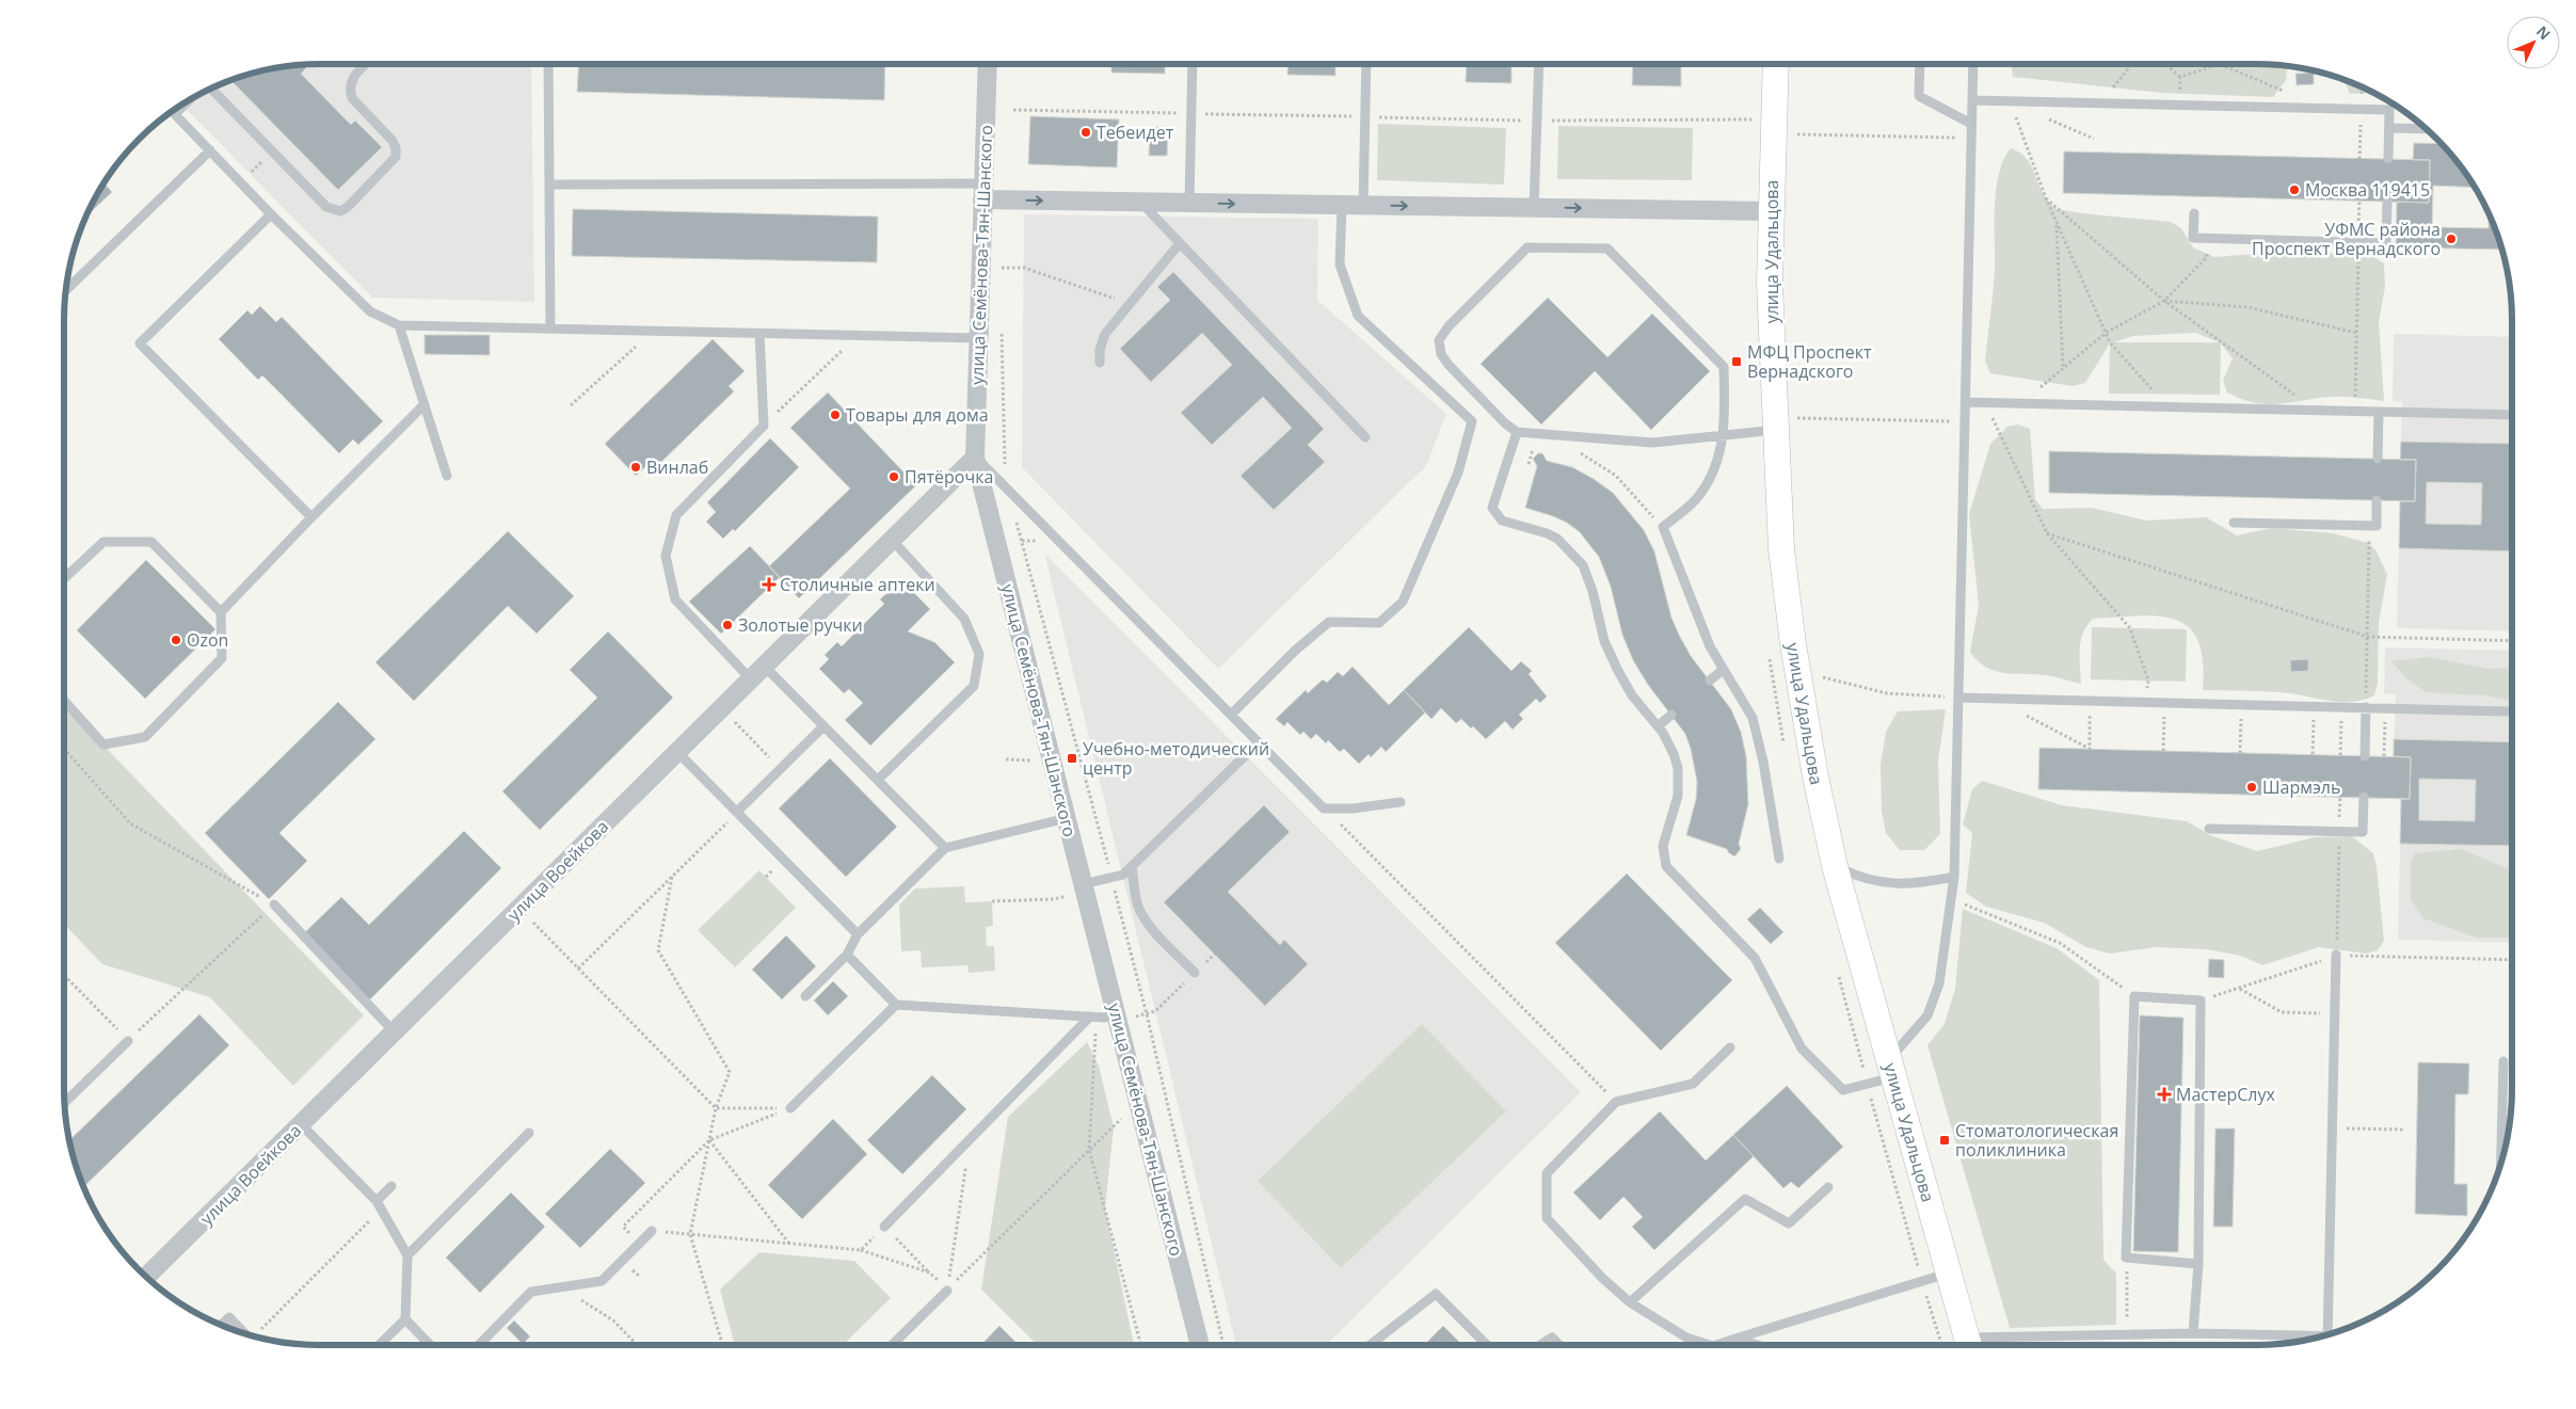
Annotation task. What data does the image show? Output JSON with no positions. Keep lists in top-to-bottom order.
{
  "streets": {
    "street": ["улица Удальцова", "улица Семёнова-Тян-Шанского", "улица Воейкова"]
  },
  "crossings": [
    ["улица Семёнова-Тян-Шанского", "улица Воейкова"]
  ],
  "places": {
    "other": [
      "Тебеидет",
      "Москва 119415",
      "УФМС района Проспект Вернадского",
      "Товары для дома",
      "Винлаб",
      "Пятёрочка",
      "Золотые ручки",
      "Ozon",
      "Шармэль"
    ],
    "transit": ["МФЦ Проспект Вернадского", "Учебно-методический центр", "Стоматологическая поликлиника"],
    "health": ["Столичные аптеки", "МастерСлух"]
  },
  "north": "top right"
}
